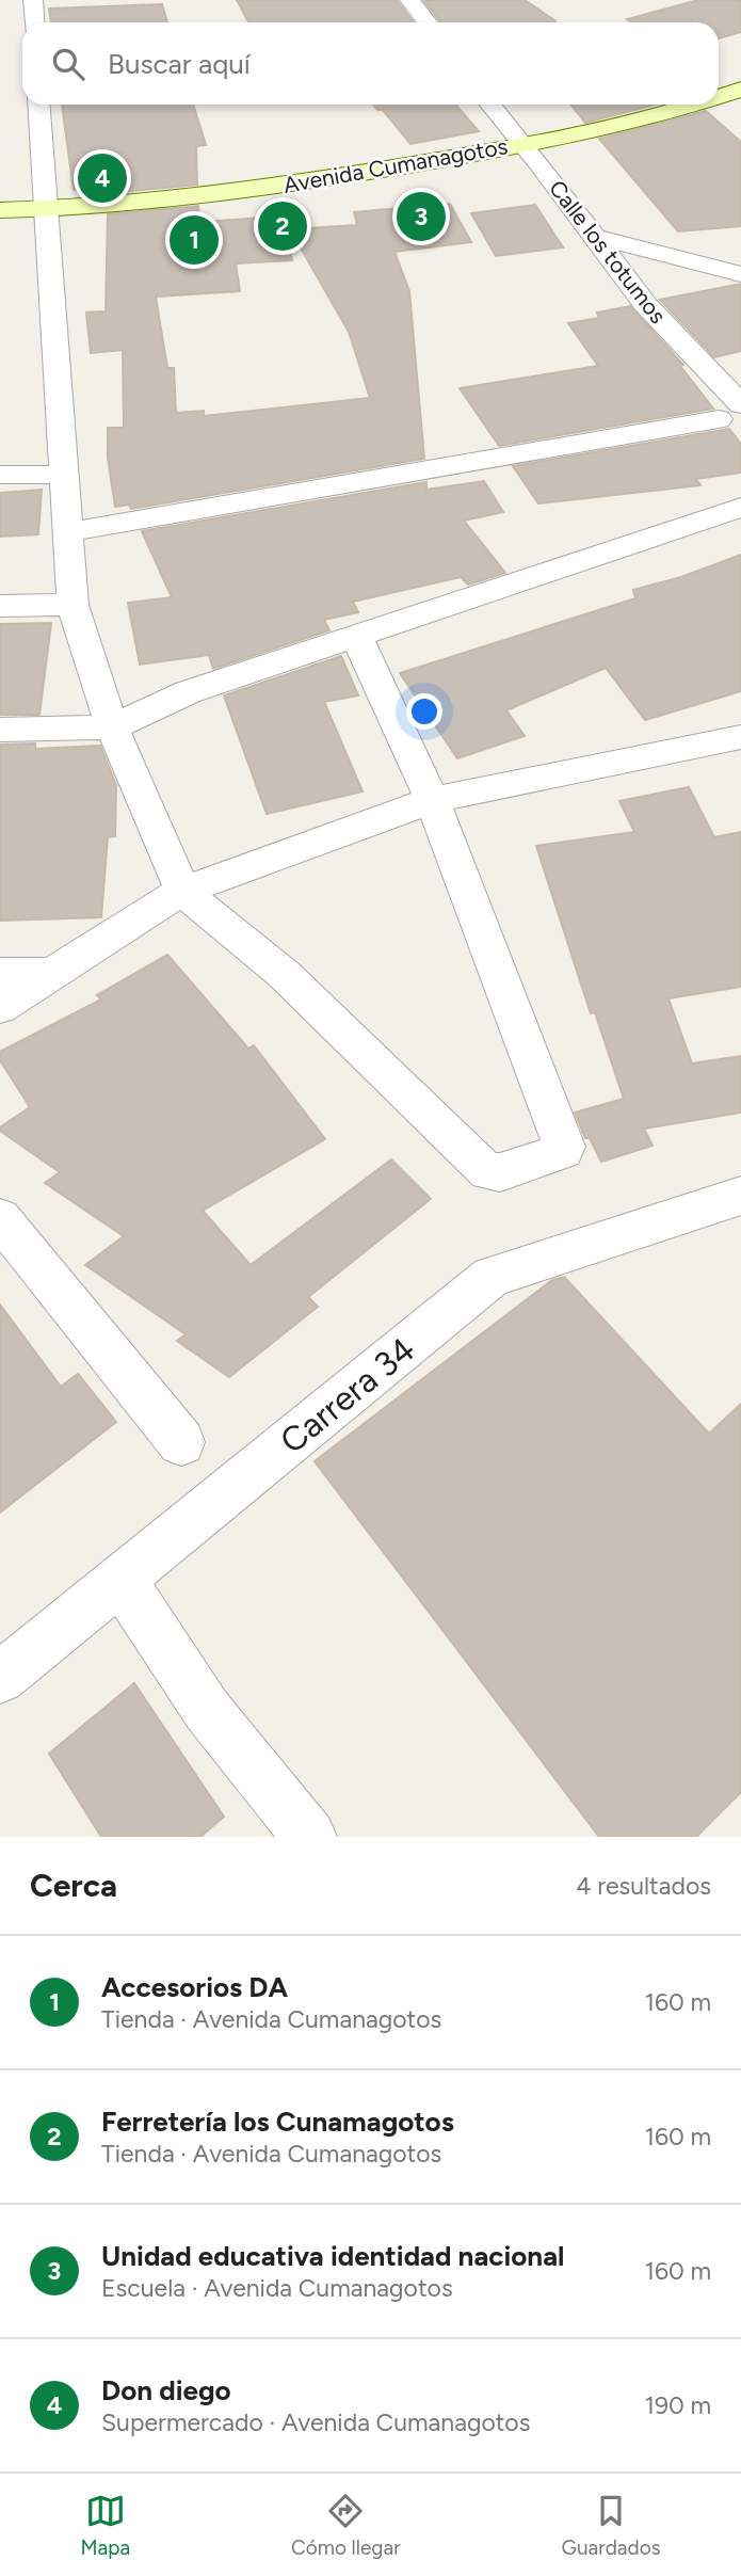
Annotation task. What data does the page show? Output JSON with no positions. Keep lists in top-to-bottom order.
{
  "streets": {
    "street": ["Avenida Cumanagotos", "Calle los totumos", "Carrera 34"]
  },
  "crossings": [
    ["Avenida Cumanagotos", "Calle los totumos"]
  ],
  "page": {
    "search": "Buscar aquí",
    "pins": [
      "4",
      "3",
      "2",
      "1"
    ],
    "heading": ["Cerca", "4 resultados"],
    "list": [
      {
        "mark": "1",
        "name": "Accesorios DA",
        "note": "Tienda · Avenida Cumanagotos",
        "value": "160 m"
      },
      {
        "mark": "2",
        "name": "Ferretería los Cunamagotos",
        "note": "Tienda · Avenida Cumanagotos",
        "value": "160 m"
      },
      {
        "mark": "3",
        "name": "Unidad educativa identidad nacional",
        "note": "Escuela · Avenida Cumanagotos",
        "value": "160 m"
      },
      {
        "mark": "4",
        "name": "Don diego",
        "note": "Supermercado · Avenida Cumanagotos",
        "value": "190 m"
      }
    ],
    "nav": ["Mapa", "Cómo llegar", "Guardados"]
  }
}
